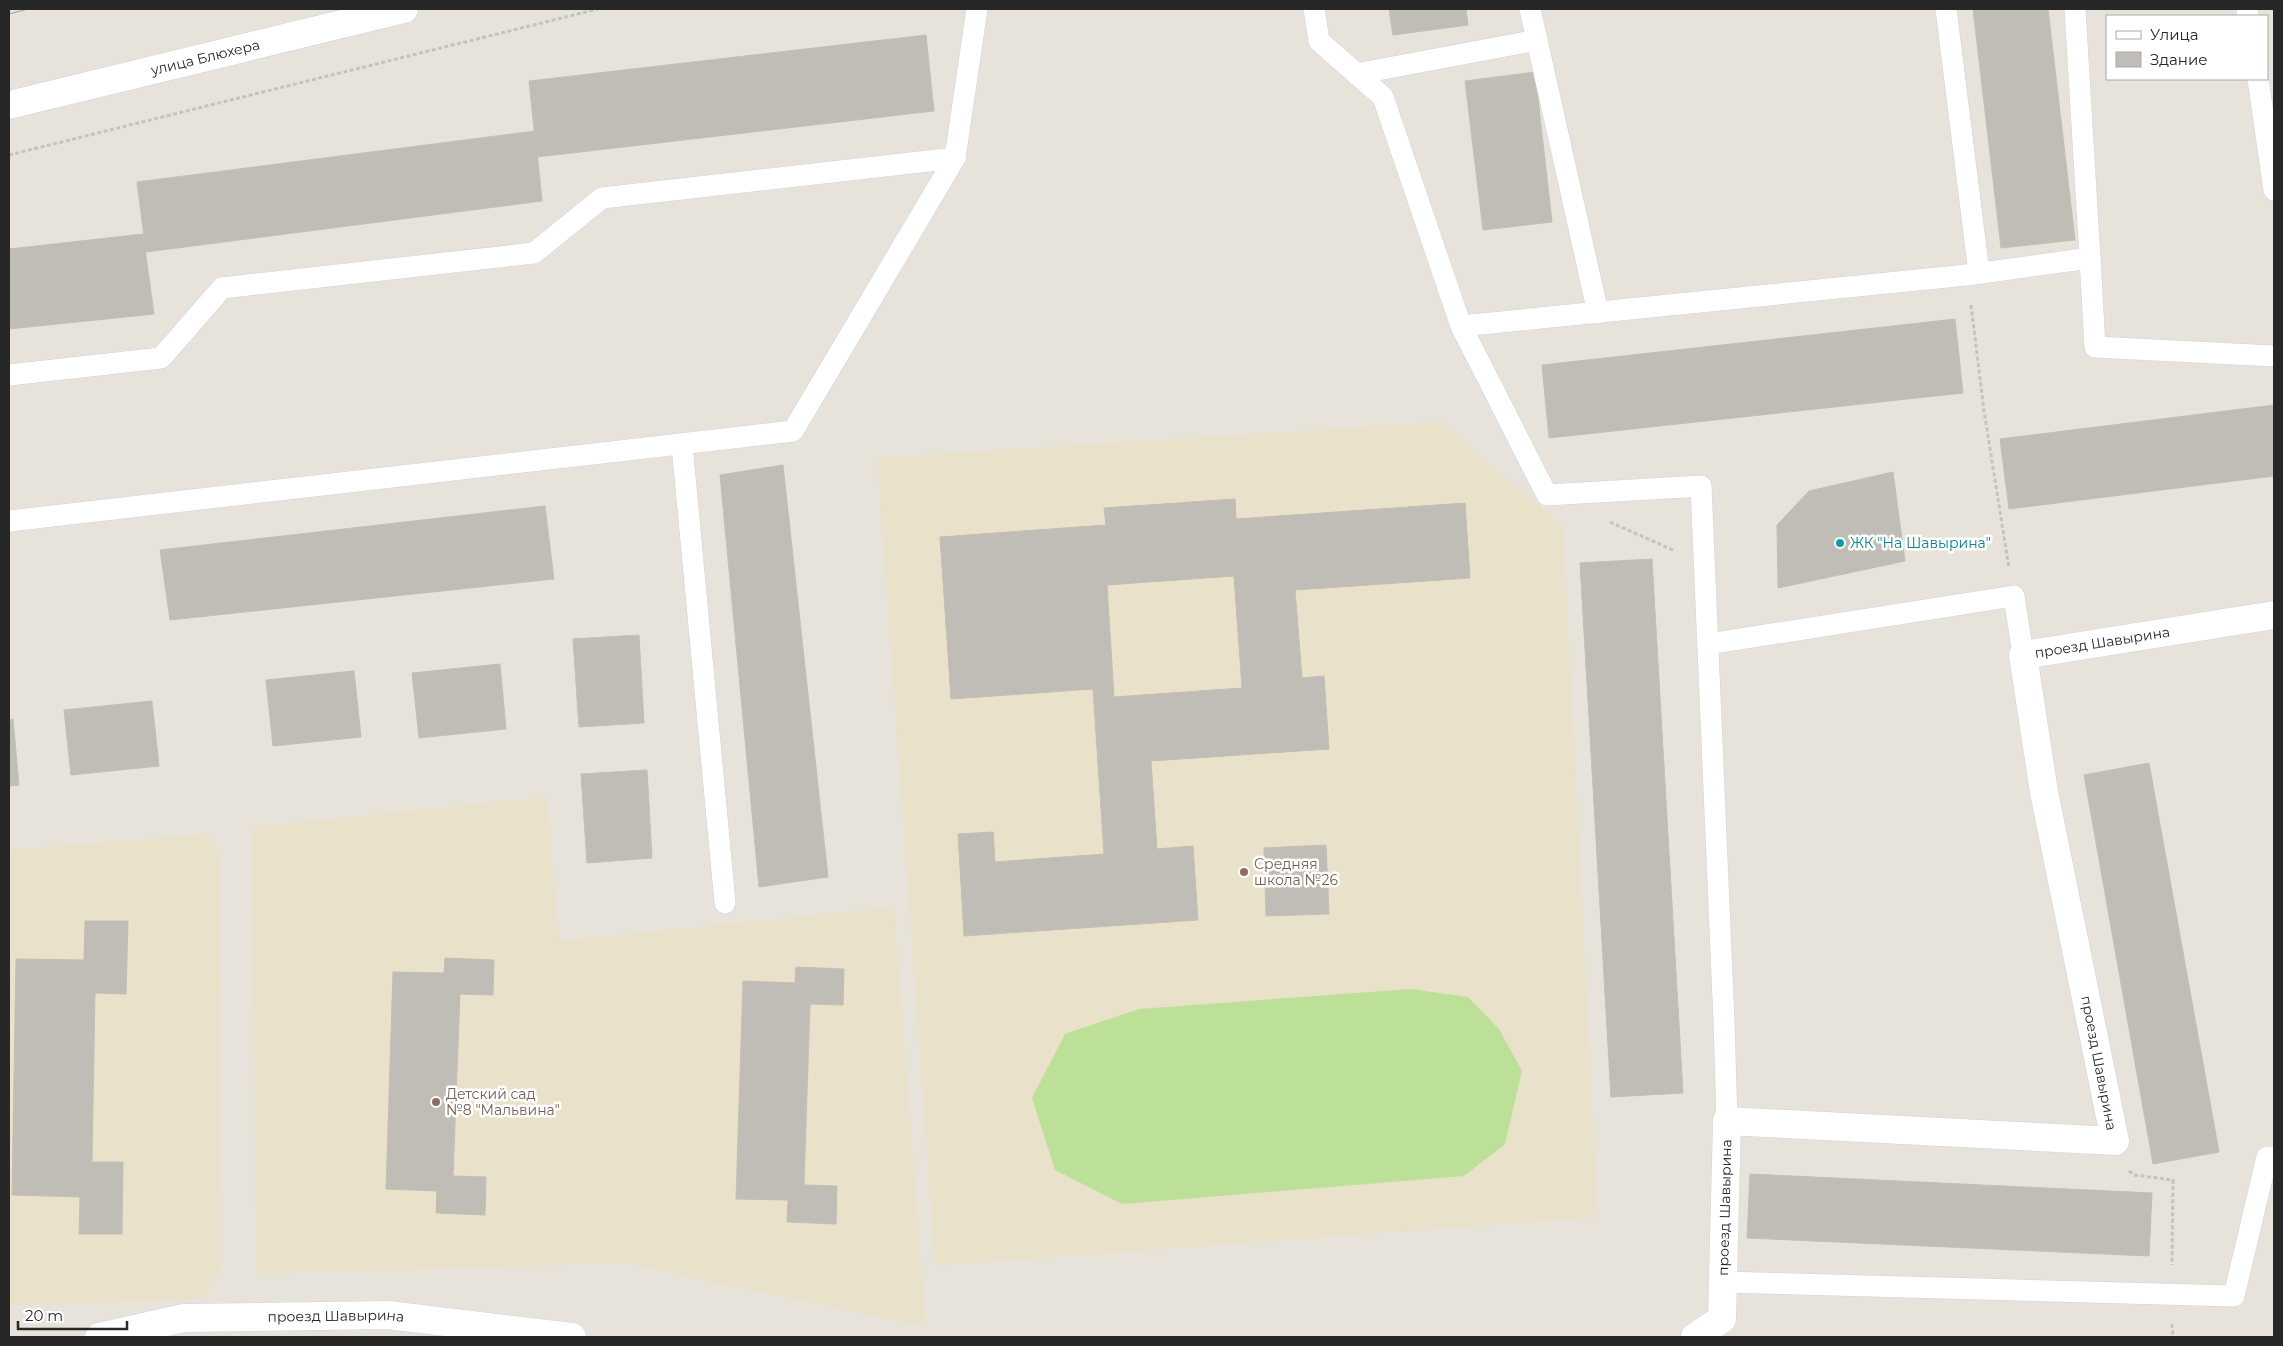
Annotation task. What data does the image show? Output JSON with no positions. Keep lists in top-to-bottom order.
{
  "streets": {
    "street": ["улица Блюхера", "проезд Шавырина"]
  },
  "places": ["ЖК \"На Шавырина\"", "Средняя школа №26", "Детский сад №8 \"Мальвина\""],
  "legend": ["Улица", "Здание"],
  "scale_bar": "20 m"
}
